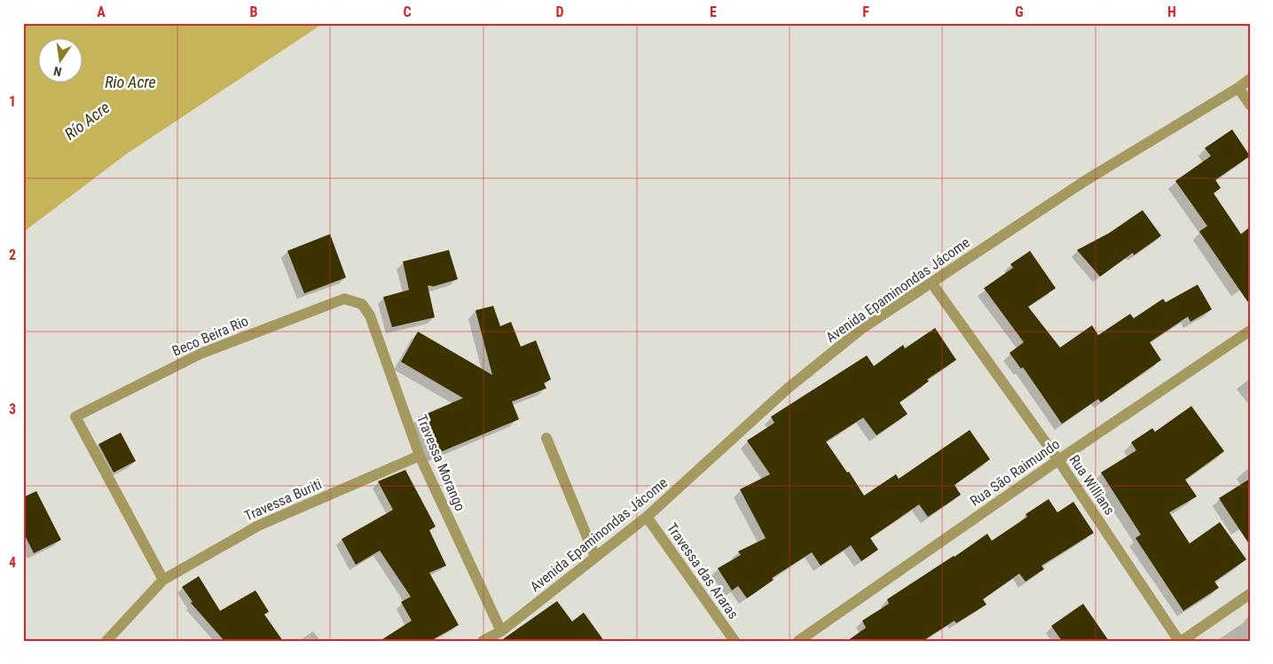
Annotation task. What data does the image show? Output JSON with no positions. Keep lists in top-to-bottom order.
{
  "streets": {
    "street": [
      "Avenida Epaminondas Jácome",
      "Beco Beira Rio",
      "Travessa Morango",
      "Rua São Raimundo",
      "Rua Willians",
      "Travessa Buriti",
      "Travessa das Araras"
    ]
  },
  "crossings": [
    ["Avenida Epaminondas Jácome", "Travessa Morango"],
    ["Avenida Epaminondas Jácome", "Rua Willians"],
    ["Avenida Epaminondas Jácome", "Travessa das Araras"],
    ["Beco Beira Rio", "Travessa Morango"],
    ["Beco Beira Rio", "Travessa Buriti"],
    ["Travessa Morango", "Travessa Buriti"],
    ["Rua São Raimundo", "Rua Willians"]
  ],
  "water": ["Rio Acre", "Río Acre"],
  "north": "bottom",
  "grid": {
    "columns": [
      "A",
      "B",
      "C",
      "D",
      "E",
      "F",
      "G",
      "H"
    ],
    "rows": [
      "1",
      "2",
      "3",
      "4"
    ]
  }
}
